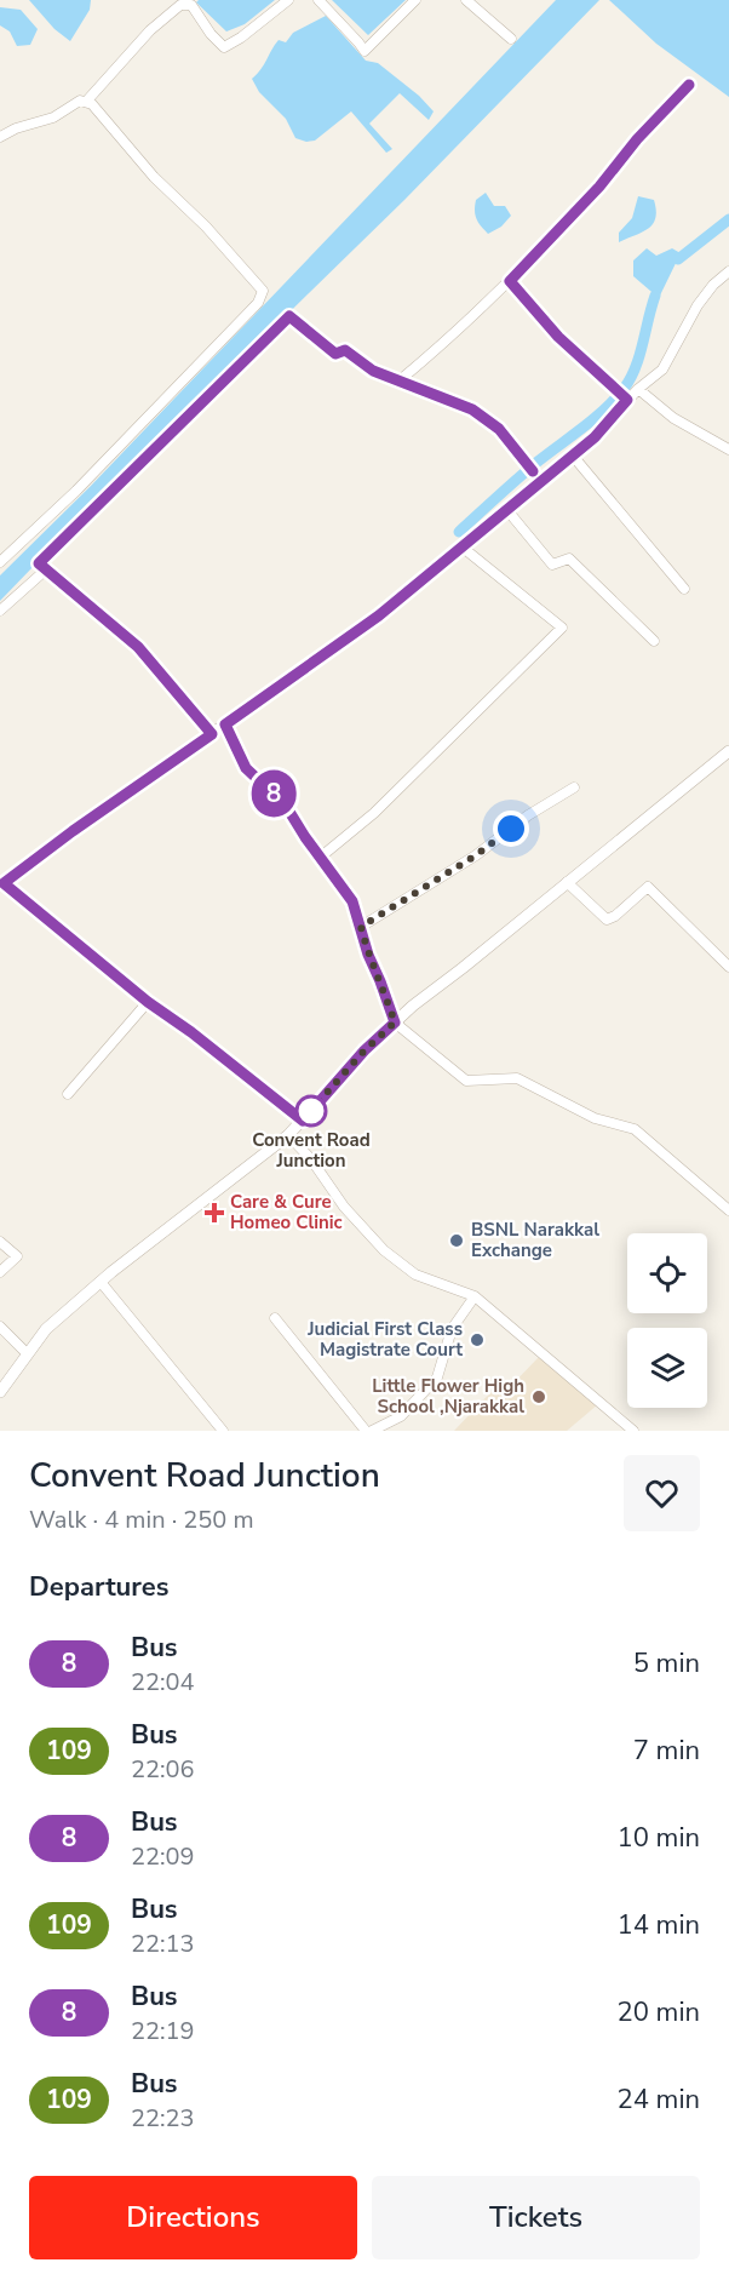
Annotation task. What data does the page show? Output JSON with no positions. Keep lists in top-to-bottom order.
{
  "places": {
    "other": [
      "Convent Road Junction",
      "BSNL Narakkal Exchange",
      "Judicial First Class Magistrate Court",
      "Little Flower High School ,Njarakkal"
    ],
    "health": ["Care & Cure Homeo Clinic"]
  },
  "lines": ["bus line 8"],
  "page": {
    "on_map": "8",
    "heading": [
      ["Convent Road Junction", "Walk · 4 min · 250 m"],
      "Departures"
    ],
    "list": [
      {
        "mark": "8",
        "name": "Bus",
        "note": "22:04",
        "value": "5 min"
      },
      {
        "mark": "109",
        "name": "Bus",
        "note": "22:06",
        "value": "7 min"
      },
      {
        "mark": "8",
        "name": "Bus",
        "note": "22:09",
        "value": "10 min"
      },
      {
        "mark": "109",
        "name": "Bus",
        "note": "22:13",
        "value": "14 min"
      },
      {
        "mark": "8",
        "name": "Bus",
        "note": "22:19",
        "value": "20 min"
      },
      {
        "mark": "109",
        "name": "Bus",
        "note": "22:23",
        "value": "24 min"
      }
    ],
    "buttons": ["Directions", "Tickets"]
  }
}
